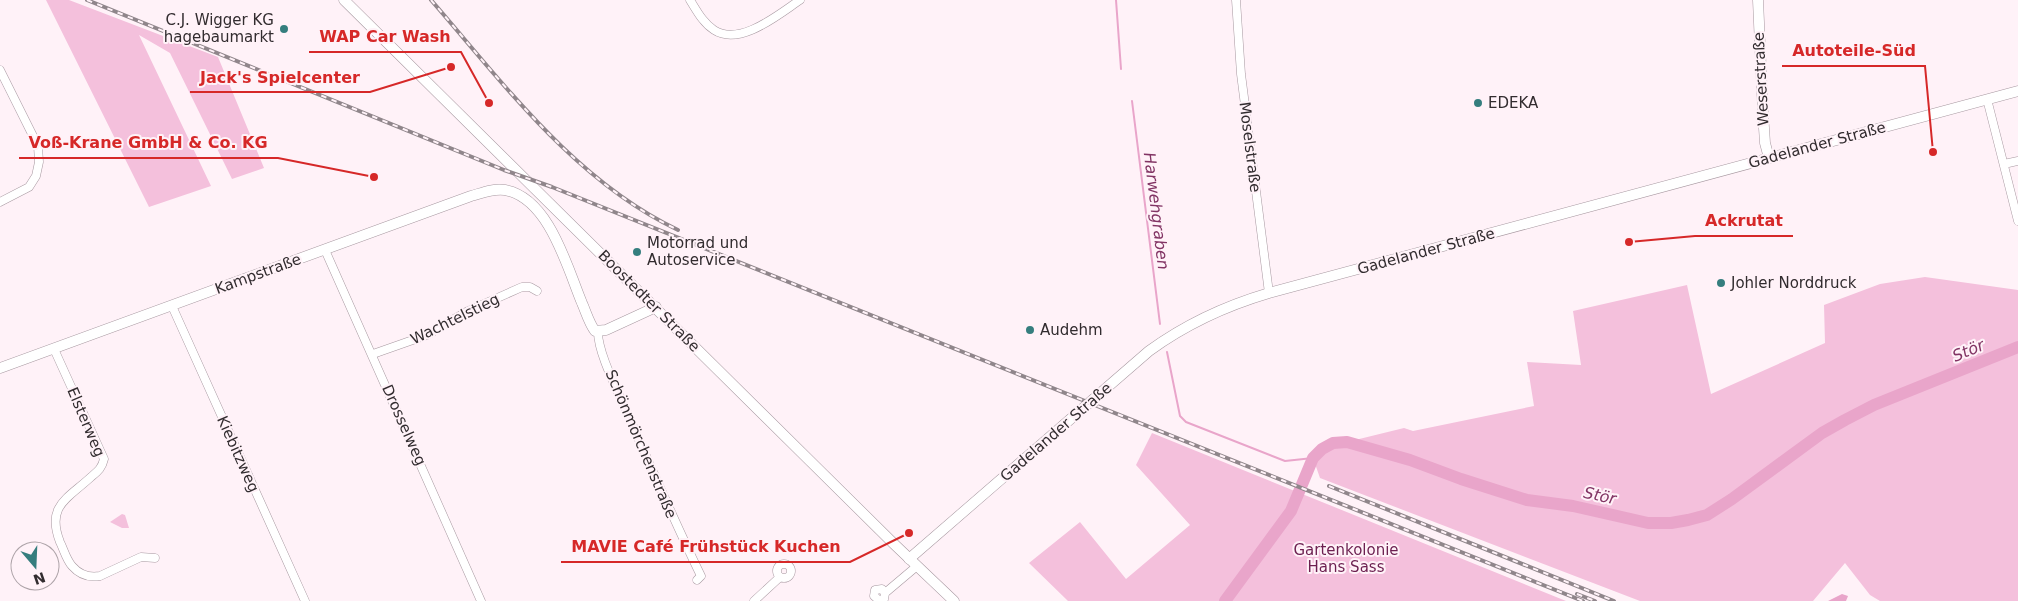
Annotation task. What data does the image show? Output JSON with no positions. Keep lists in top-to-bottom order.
{
  "streets": {
    "street": [
      "Weserstraße",
      "Gadelander Straße",
      "Moselstraße",
      "Kampstraße",
      "Boostedter Straße",
      "Wachtelstieg",
      "Elsterweg",
      "Drosselweg",
      "Schönmörchenstraße",
      "Kiebitzweg"
    ]
  },
  "crossings": [
    ["Weserstraße", "Gadelander Straße"],
    ["Gadelander Straße", "Moselstraße"],
    ["Gadelander Straße", "Boostedter Straße"],
    ["Kampstraße", "Elsterweg"],
    ["Kampstraße", "Drosselweg"],
    ["Kampstraße", "Schönmörchenstraße"],
    ["Kampstraße", "Kiebitzweg"],
    ["Wachtelstieg", "Drosselweg"]
  ],
  "water": ["Harwehgraben", "Stör"],
  "parks": ["Gartenkolonie Hans Sass"],
  "places": [
    "C.J. Wigger KG hagebaumarkt",
    "Jack's Spielcenter",
    "WAP Car Wash",
    "EDEKA",
    "Autoteile-Süd",
    "Voß-Krane GmbH & Co. KG",
    "Ackrutat",
    "Motorrad und Autoservice",
    "Johler Norddruck",
    "Audehm",
    "MAVIE Café Frühstück Kuchen"
  ],
  "north": "bottom"
}
